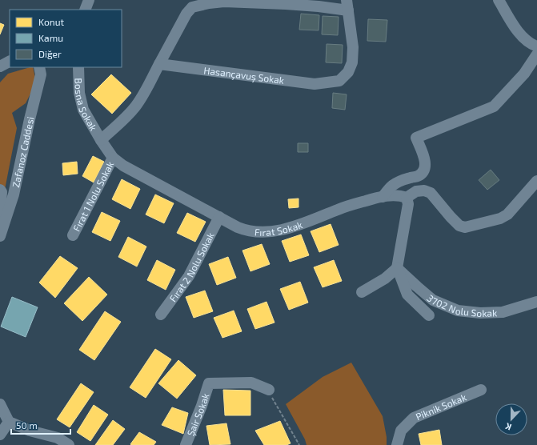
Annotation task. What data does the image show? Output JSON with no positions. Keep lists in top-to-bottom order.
{
  "streets": {
    "street": [
      "Hasançavuş Sokak",
      "Bosna Sokak",
      "Zafanoz Caddesi",
      "Fırat 1 Nolu Sokak",
      "Fırat Sokak",
      "Fırat 2 Nolu Sokak",
      "3702 Nolu Sokak",
      "Piknik Sokak",
      "Şair Sokak"
    ]
  },
  "crossings": [
    ["Bosna Sokak", "Fırat Sokak"],
    ["Fırat 1 Nolu Sokak", "Fırat Sokak"],
    ["Fırat Sokak", "Fırat 2 Nolu Sokak"]
  ],
  "legend": ["Konut", "Kamu", "Diğer"],
  "scale_bar": "50 m",
  "north": "bottom"
}
